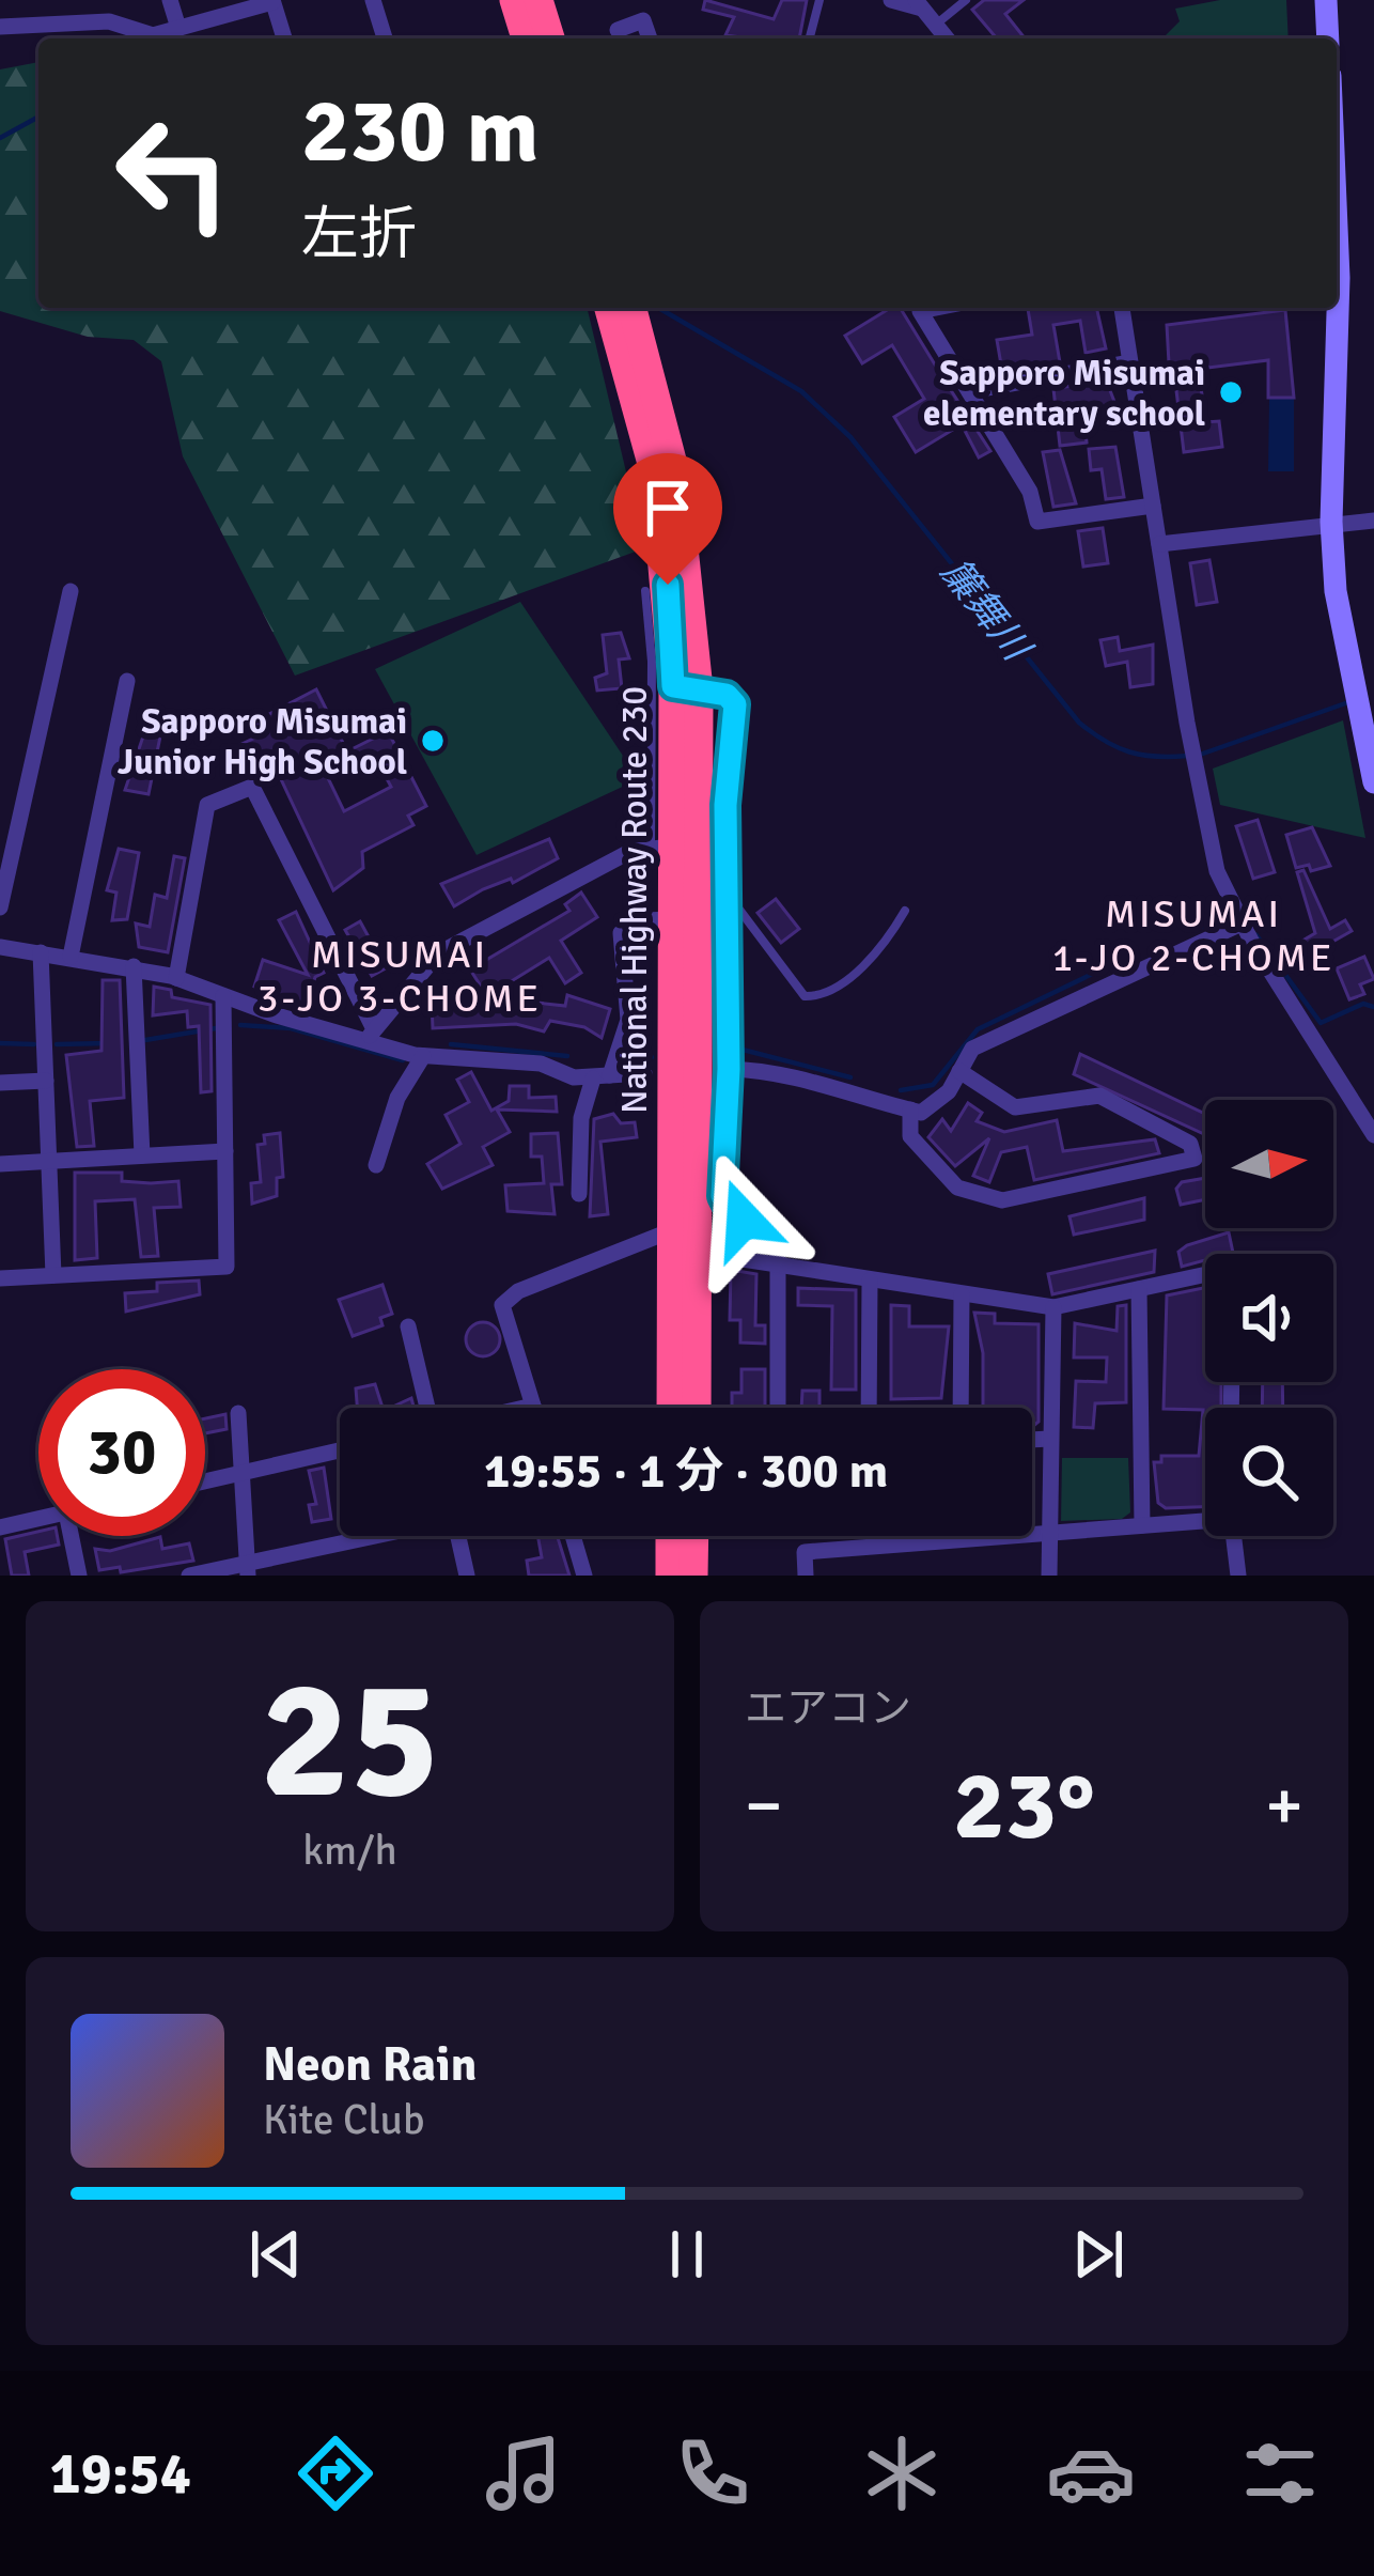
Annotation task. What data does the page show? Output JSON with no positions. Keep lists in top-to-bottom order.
{
  "streets": {
    "highway": ["National Highway Route 230"]
  },
  "districts": ["MISUMAI 1-JO 2-CHOME", "MISUMAI 3-JO 3-CHOME"],
  "water": ["簾舞川"],
  "places": ["Sapporo Misumai elementary school", "Sapporo Misumai Junior High School"],
  "north": "right",
  "page": {
    "turn": ["230 m", "左折"],
    "limit": "30",
    "trip": "19:55 · 1 分 · 300 m",
    "tile": [
      ["25", "km/h"],
      "エアコン"
    ],
    "heat": ["−", "23°", "+"],
    "song": ["Neon Rain", "Kite Club"],
    "tabs": "19:54"
  }
}
